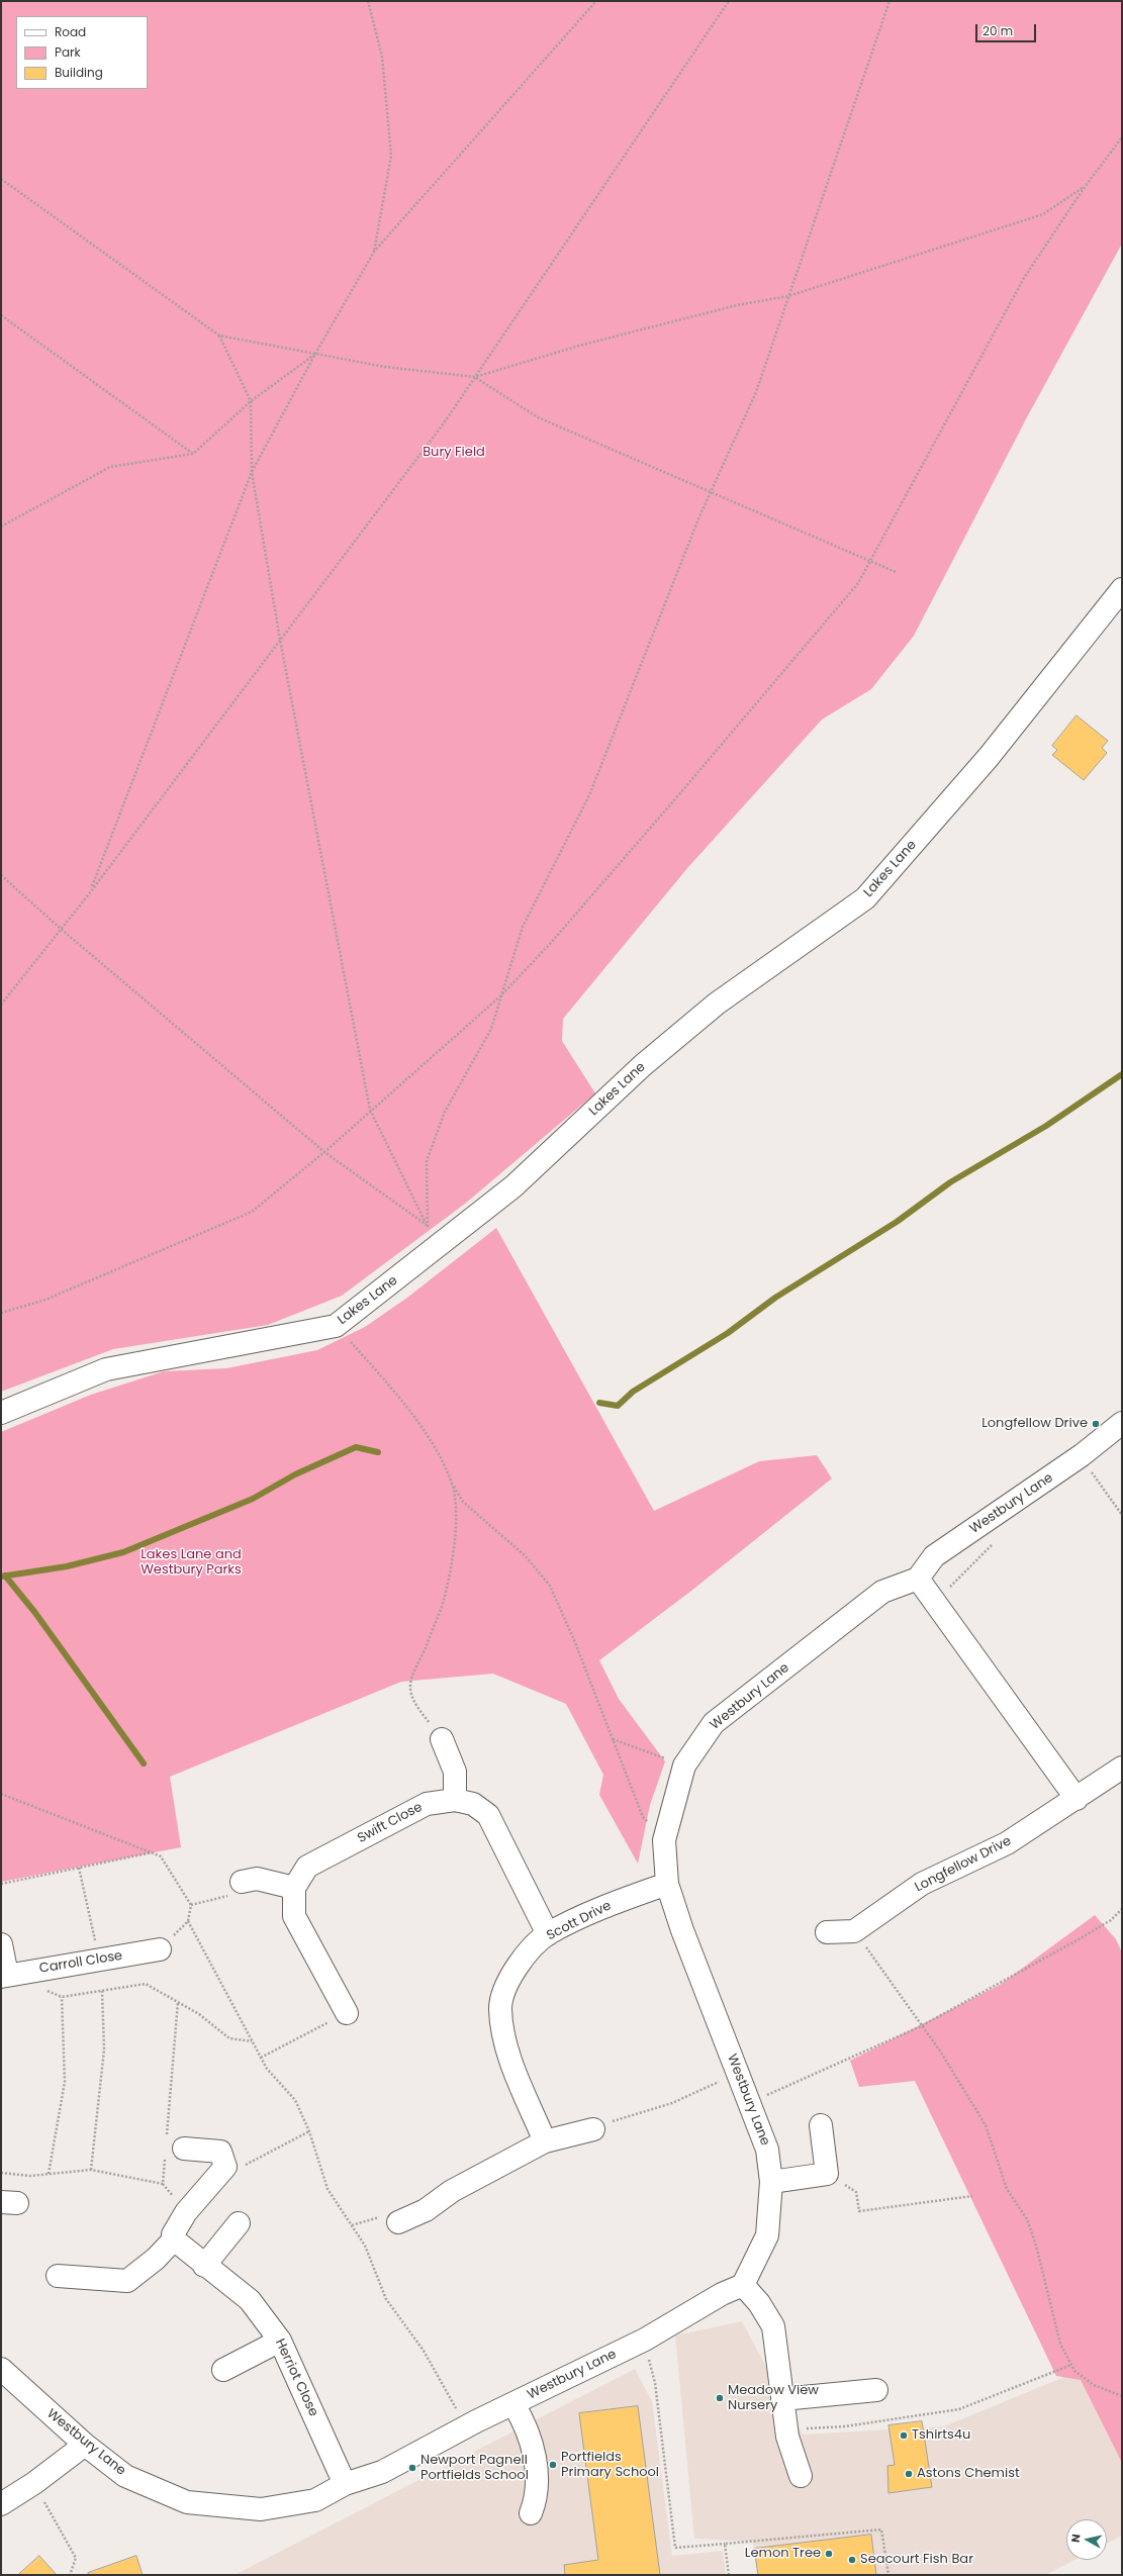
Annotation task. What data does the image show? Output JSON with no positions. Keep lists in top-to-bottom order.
{
  "streets": {
    "street": [
      "Lakes Lane",
      "Westbury Lane",
      "Swift Close",
      "Longfellow Drive",
      "Scott Drive",
      "Carroll Close",
      "Herriot Close"
    ]
  },
  "crossings": [
    ["Westbury Lane", "Scott Drive"],
    ["Westbury Lane", "Herriot Close"],
    ["Swift Close", "Scott Drive"]
  ],
  "parks": ["Bury Field", "Lakes Lane and Westbury Parks"],
  "places": [
    "Longfellow Drive",
    "Meadow View Nursery",
    "Tshirts4u",
    "Portfields Primary School",
    "Newport Pagnell Portfields School",
    "Astons Chemist",
    "Lemon Tree",
    "Seacourt Fish Bar"
  ],
  "legend": ["Road", "Park", "Building"],
  "scale_bar": "20 m",
  "north": "left"
}
